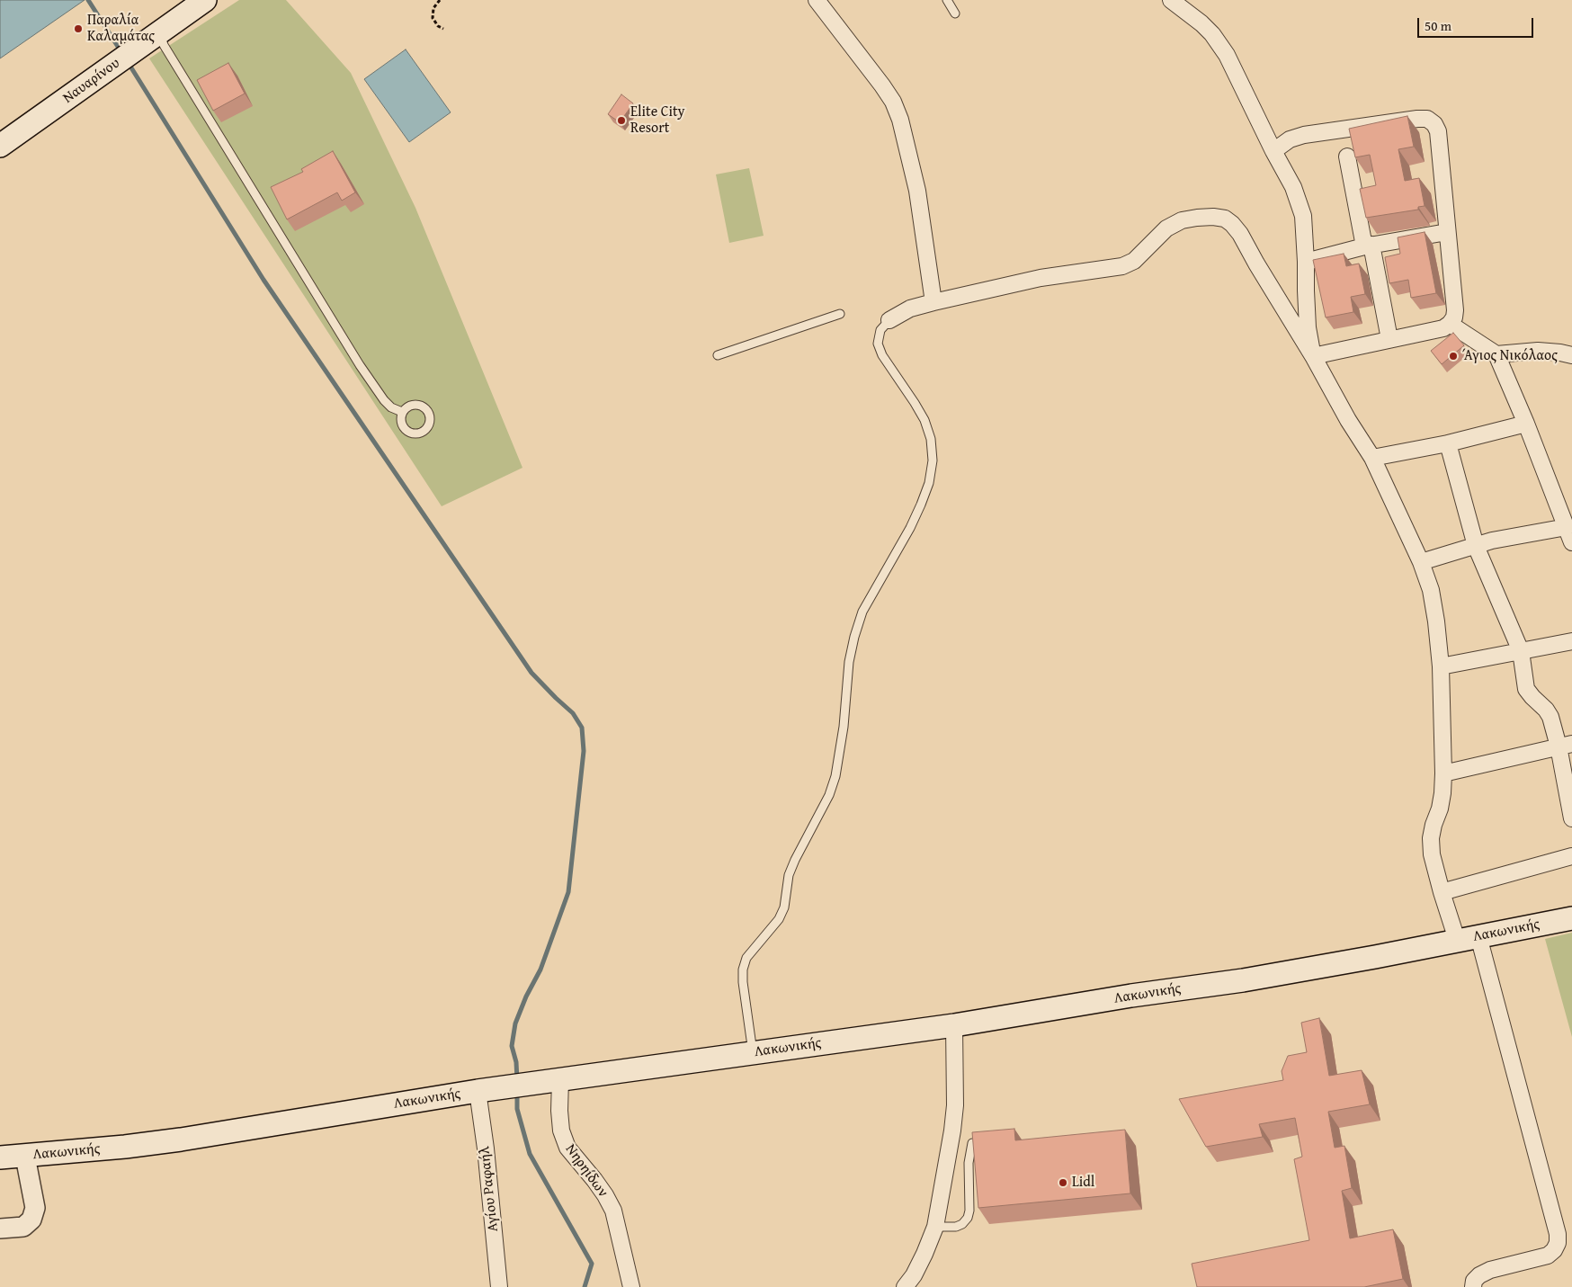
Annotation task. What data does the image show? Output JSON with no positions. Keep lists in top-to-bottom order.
{
  "streets": {
    "main road": ["Ναυαρίνου", "Λακωνικής"],
    "street": ["Νηρηίδων", "Αγίου Ραφαήλ"]
  },
  "crossings": [
    ["Λακωνικής", "Νηρηίδων"],
    ["Λακωνικής", "Αγίου Ραφαήλ"]
  ],
  "places": [
    "Παραλία Καλαμάτας",
    "Elite City Resort",
    "Άγιος Νικόλαος",
    "Lidl"
  ],
  "scale_bar": "50 m"
}
